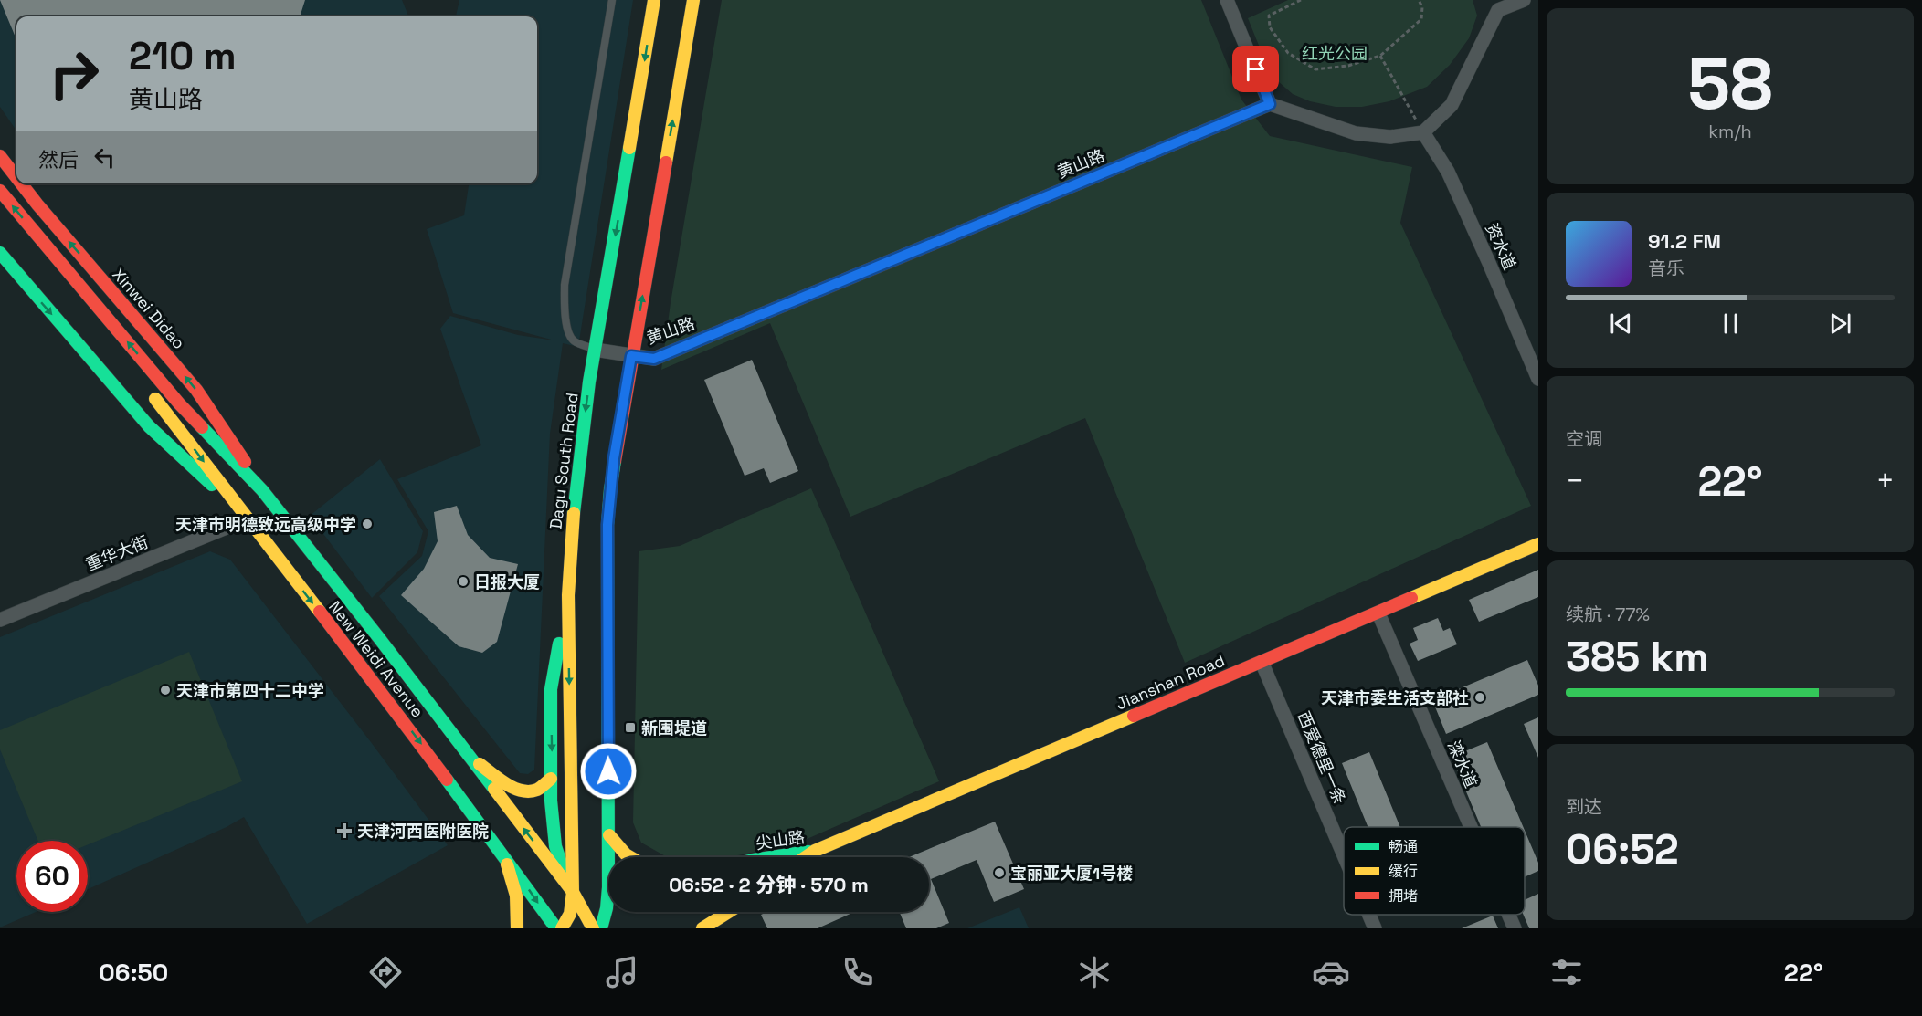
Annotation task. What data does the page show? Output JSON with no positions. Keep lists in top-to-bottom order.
{
  "streets": {
    "main road": [
      "Xinwei Didao",
      "Dagu South Road",
      "New Weidi Avenue",
      "Jianshan Road",
      "尖山路"
    ],
    "street": [
      "黄山路",
      "资水道",
      "重华大街",
      "西爱德里一条",
      "滦水道"
    ]
  },
  "crossings": [
    ["黄山路", "Dagu South Road"],
    ["Xinwei Didao", "New Weidi Avenue"],
    ["Dagu South Road", "New Weidi Avenue"],
    ["重华大街", "New Weidi Avenue"],
    ["Jianshan Road", "西爱德里一条"],
    ["Jianshan Road", "滦水道"],
    ["Jianshan Road", "尖山路"]
  ],
  "parks": ["红光公园"],
  "places": {
    "other": [
      "天津市明德致远高级中学",
      "日报大厦",
      "天津市第四十二中学",
      "天津市委生活支部社",
      "宝丽亚大厦1号楼"
    ],
    "transit": ["新围堤道"],
    "health": ["天津河西医附医院"]
  },
  "legend": ["畅通", "缓行", "拥堵"],
  "page": {
    "tile": [
      ["58", "km/h"],
      "空调",
      ["续航 · 77%", "385 km"],
      ["到达", "06:52"]
    ],
    "turn": ["210 m", "黄山路"],
    "then": "然后",
    "song": ["91.2 FM", "音乐"],
    "heat": ["−", "22°", "+"],
    "limit": "60",
    "trip": "06:52 · 2 分钟 · 570 m",
    "tabs": ["06:50", "22°"]
  }
}
